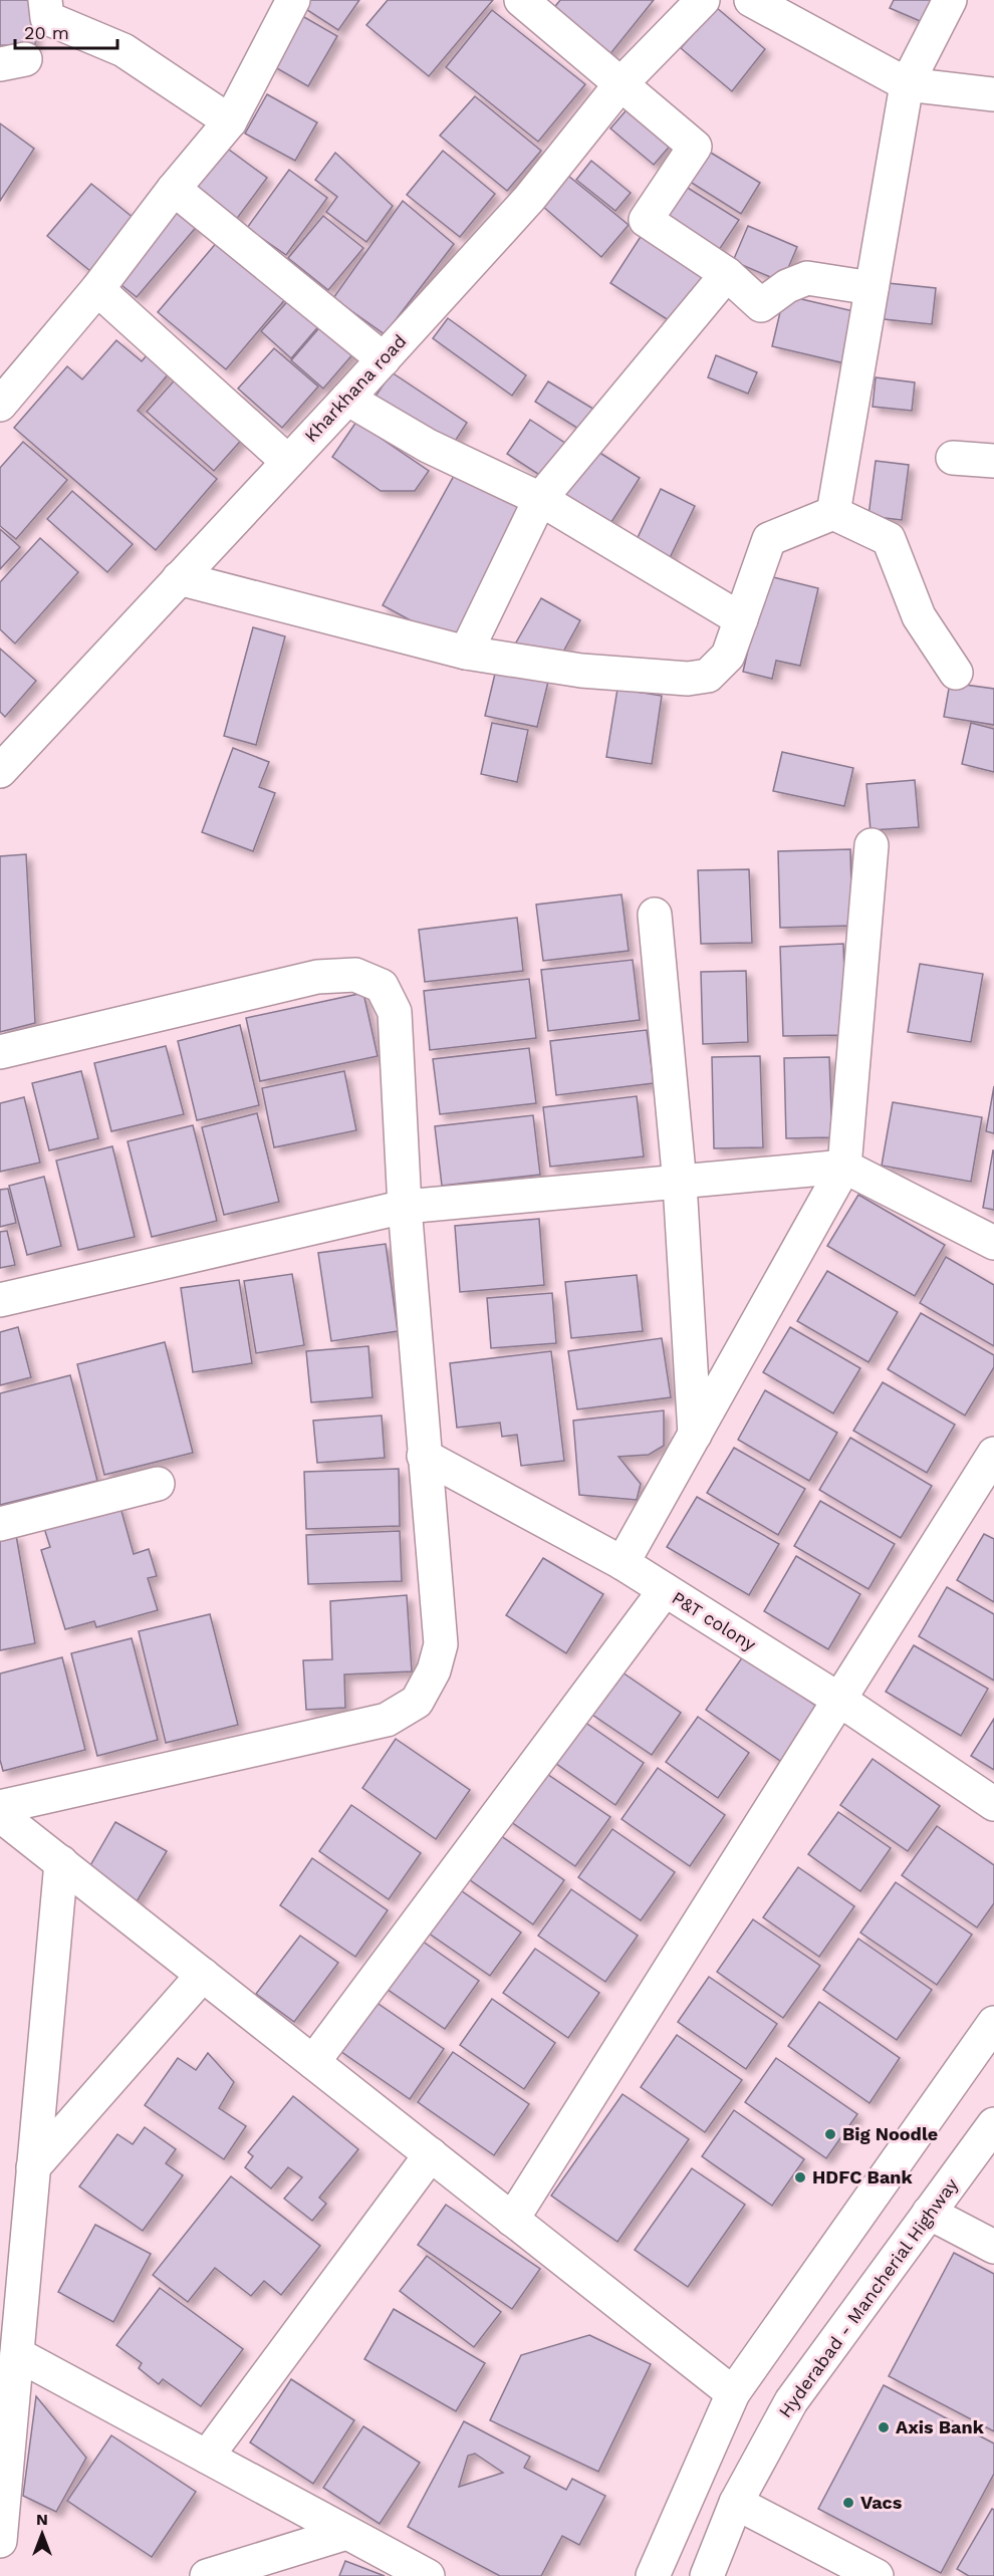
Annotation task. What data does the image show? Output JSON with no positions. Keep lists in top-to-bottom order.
{
  "streets": {
    "street": ["Kharkhana road", "P&T colony", "Hyderabad - Mancherial Highway"]
  },
  "places": [
    "Big Noodle",
    "HDFC Bank",
    "Axis Bank",
    "Vacs"
  ],
  "scale_bar": "20 m",
  "north": "top"
}
